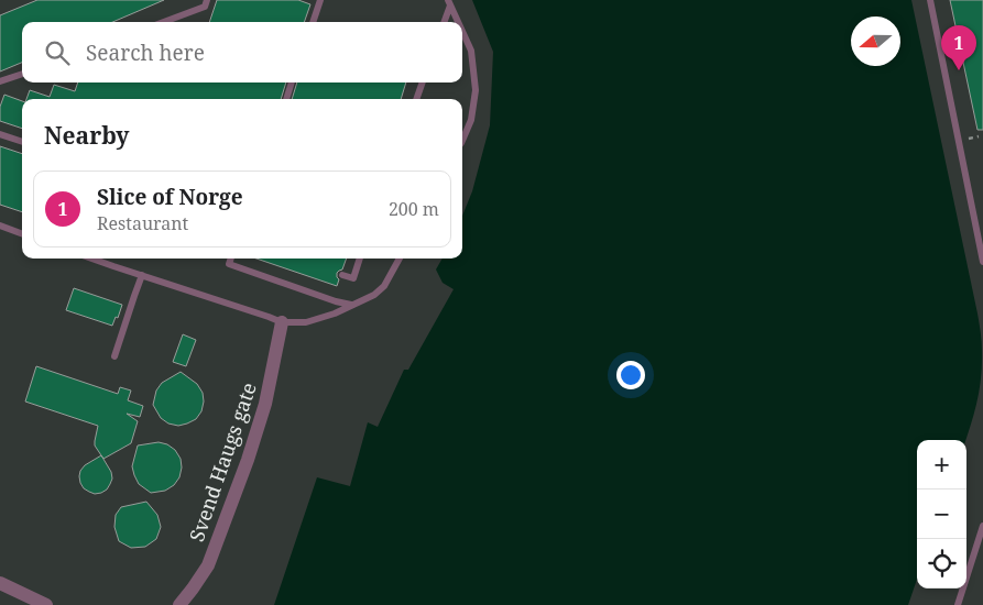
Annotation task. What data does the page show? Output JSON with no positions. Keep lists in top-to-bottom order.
{
  "streets": {
    "street": ["Svend Haugs gate"]
  },
  "north": "left",
  "page": {
    "search": "Search here",
    "pins": "1",
    "heading": "Nearby",
    "list": [
      {
        "mark": "1",
        "name": "Slice of Norge",
        "note": "Restaurant",
        "value": "200 m"
      }
    ],
    "map_buttons": ["+", "−"]
  }
}
